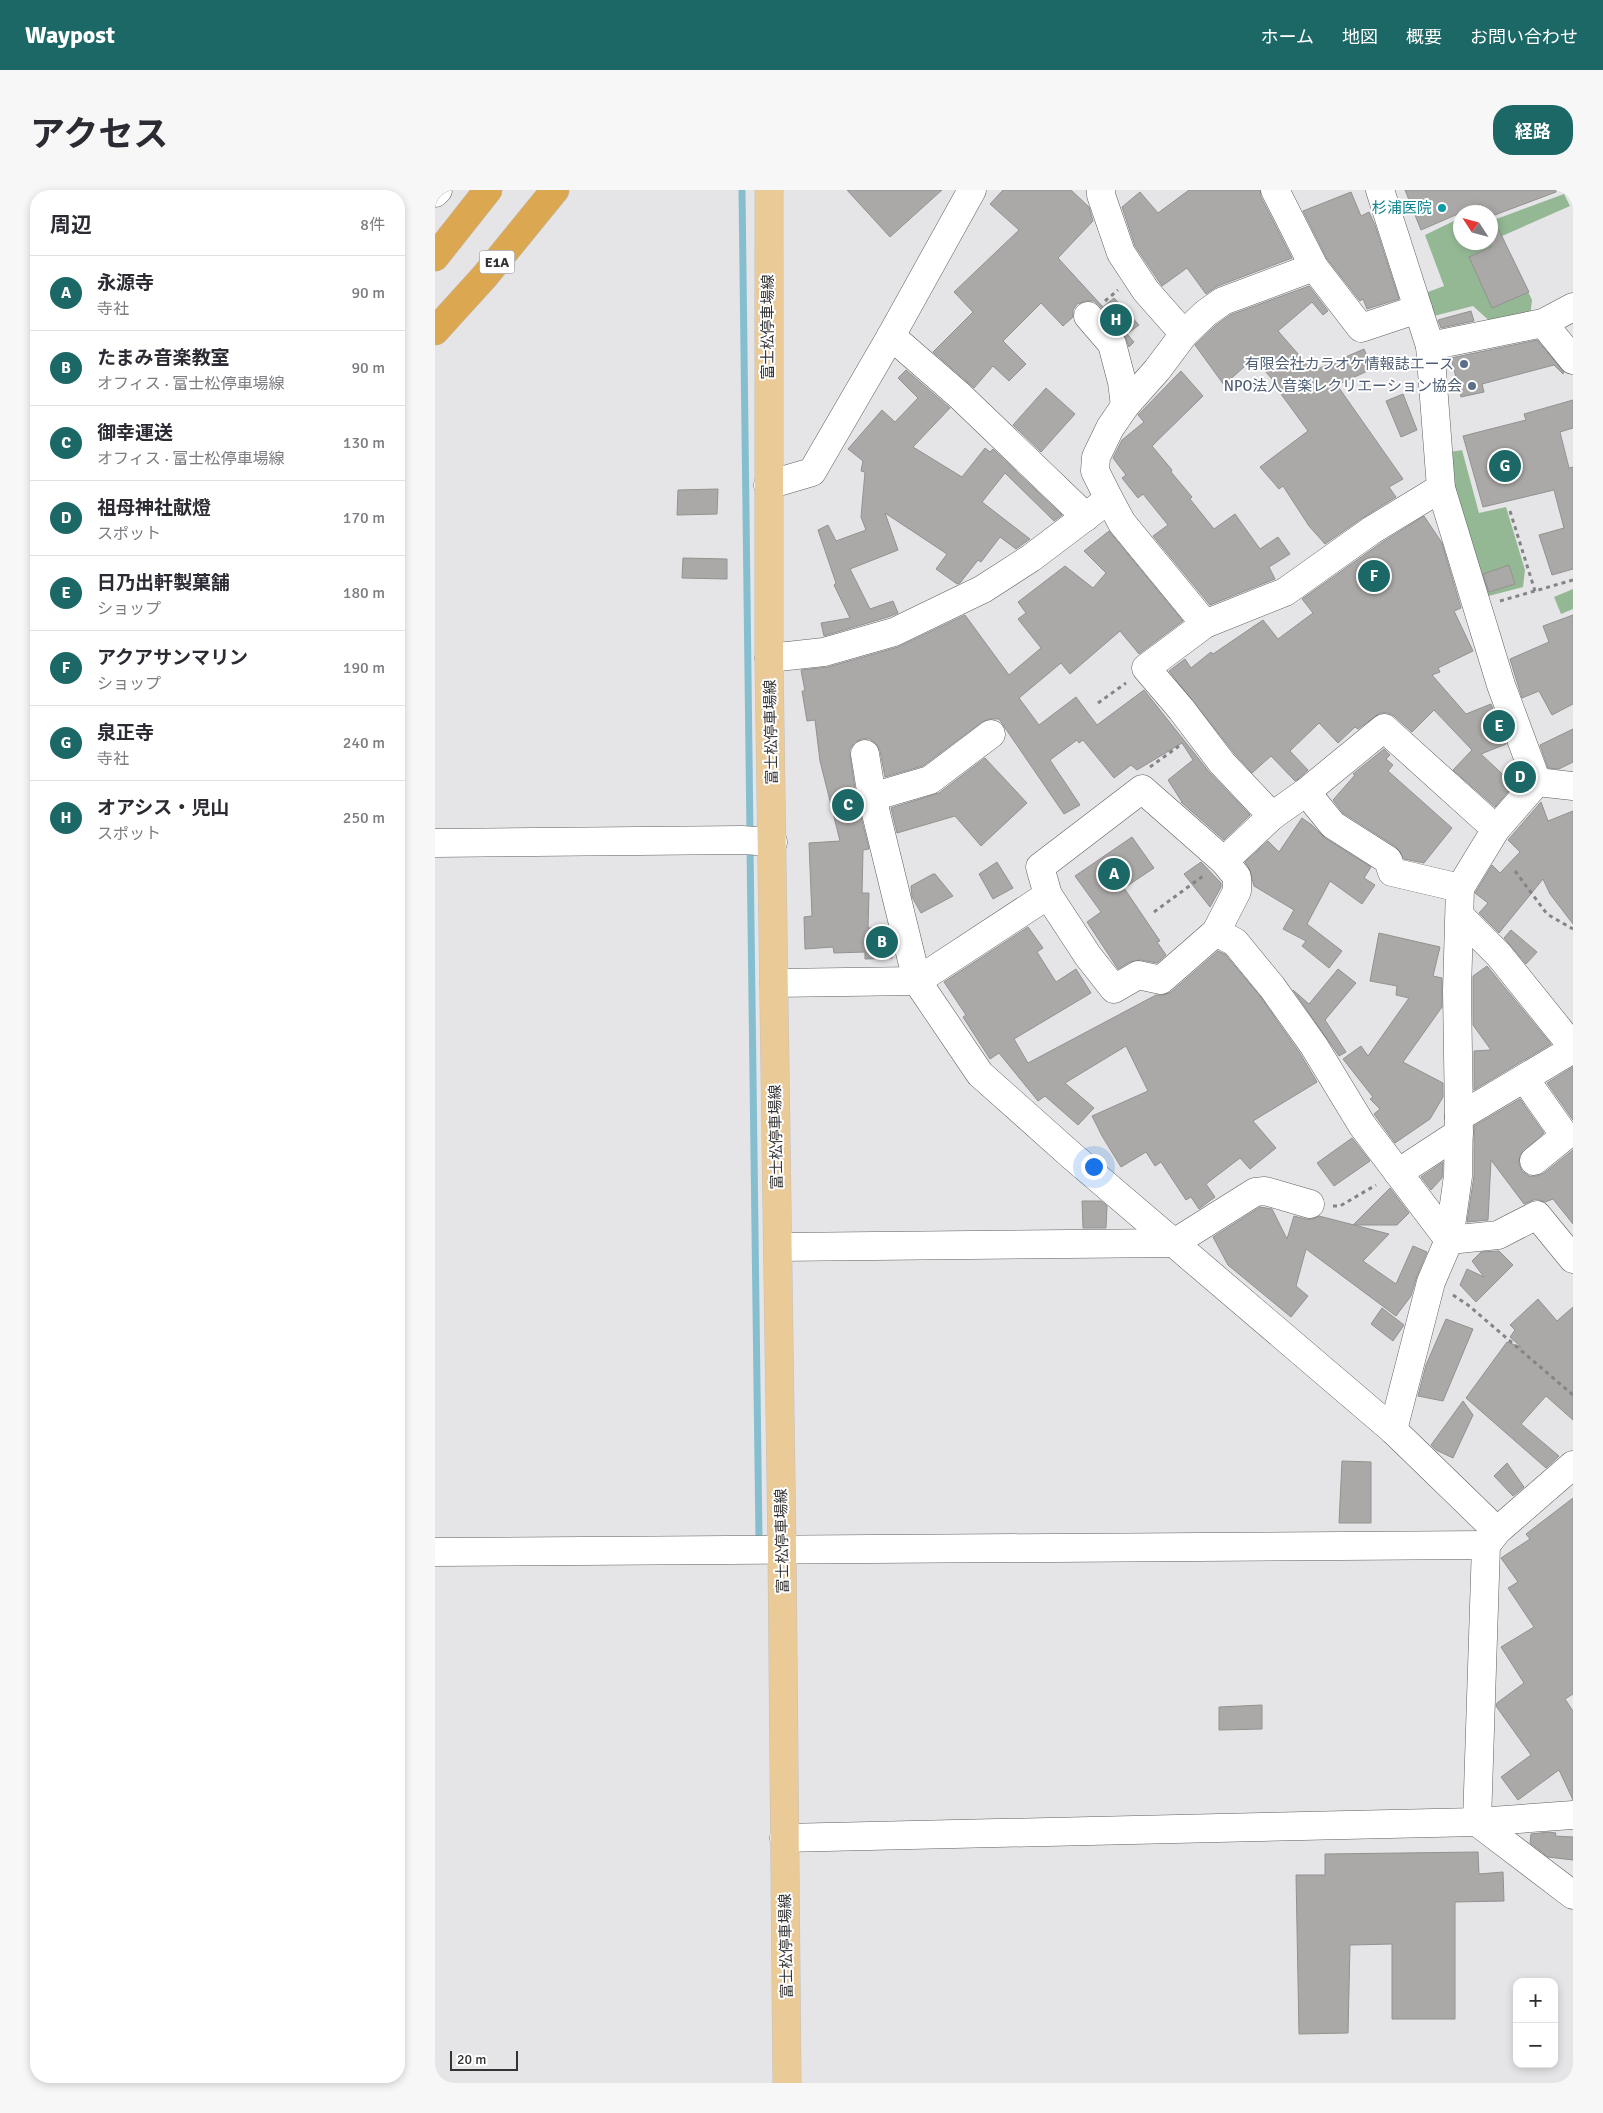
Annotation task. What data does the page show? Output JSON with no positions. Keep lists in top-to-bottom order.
{
  "streets": {
    "highway": ["E1A"],
    "main road": ["富士松停車場線"]
  },
  "places": ["杉浦医院", "有限会社カラオケ情報誌エース", "NPO法人音楽レクリエーション協会"],
  "scale_bar": "20 m",
  "north": "top left",
  "page": {
    "header": "Waypost",
    "nav": [
      "ホーム",
      "地図",
      "概要",
      "お問い合わせ"
    ],
    "title": "アクセス",
    "buttons": "経路",
    "heading": ["周辺", "8件"],
    "list": [
      {
        "mark": "A",
        "name": "永源寺",
        "note": "寺社",
        "value": "90 m"
      },
      {
        "mark": "B",
        "name": "たまみ音楽教室",
        "note": "オフィス · 富士松停車場線",
        "value": "90 m"
      },
      {
        "mark": "C",
        "name": "御幸運送",
        "note": "オフィス · 富士松停車場線",
        "value": "130 m"
      },
      {
        "mark": "D",
        "name": "祖母神社献燈",
        "note": "スポット",
        "value": "170 m"
      },
      {
        "mark": "E",
        "name": "日乃出軒製菓舗",
        "note": "ショップ",
        "value": "180 m"
      },
      {
        "mark": "F",
        "name": "アクアサンマリン",
        "note": "ショップ",
        "value": "190 m"
      },
      {
        "mark": "G",
        "name": "泉正寺",
        "note": "寺社",
        "value": "240 m"
      },
      {
        "mark": "H",
        "name": "オアシス・児山",
        "note": "スポット",
        "value": "250 m"
      }
    ],
    "pins": [
      "H",
      "G",
      "F",
      "E",
      "D",
      "C",
      "A",
      "B"
    ],
    "map_buttons": ["+", "−"],
    "scale": "20 m"
  }
}
